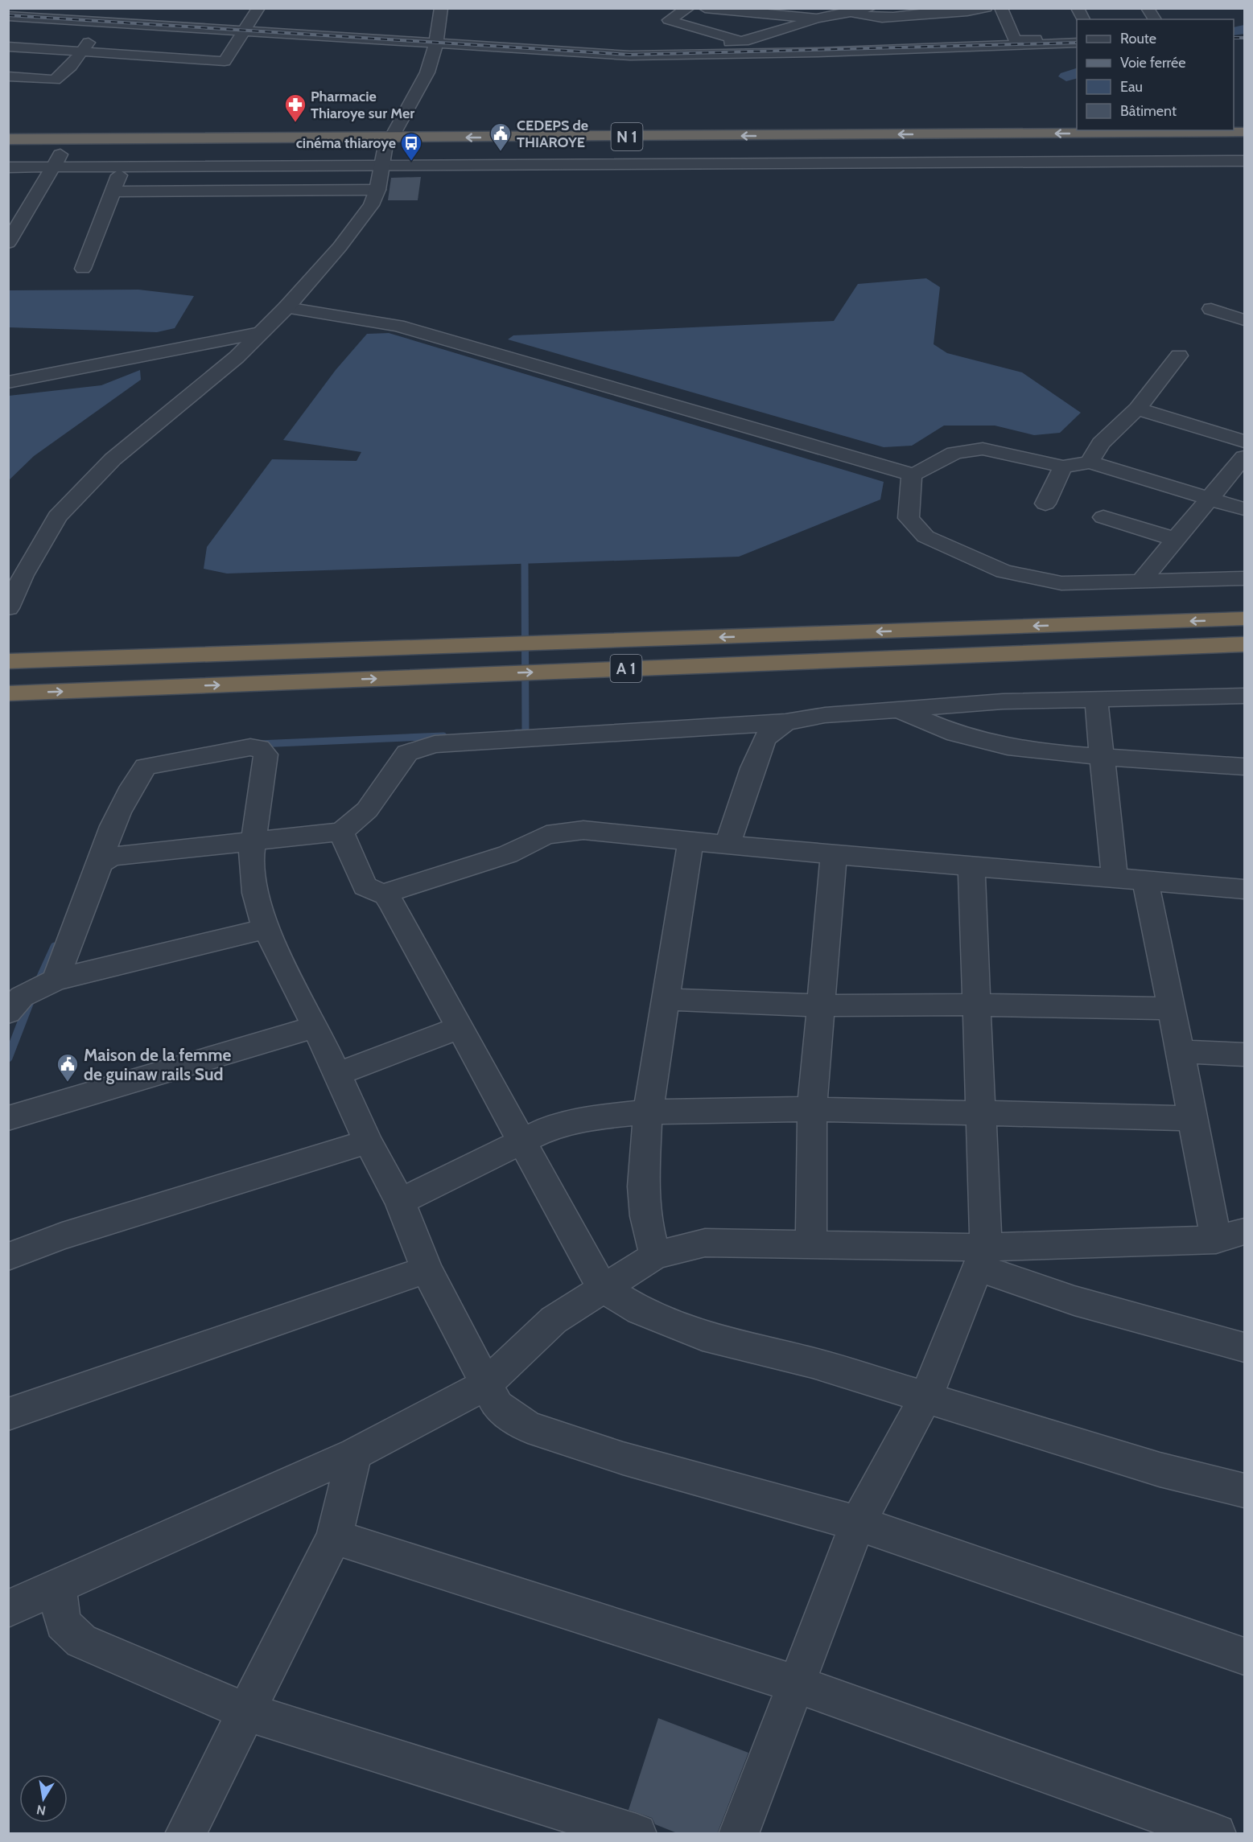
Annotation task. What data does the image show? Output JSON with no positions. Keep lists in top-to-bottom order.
{
  "streets": {
    "highway": ["N 1", "A 1"]
  },
  "places": {
    "pharmacy": ["Pharmacie Thiaroye sur Mer"],
    "public building": ["CEDEPS de THIAROYE", "Maison de la femme de guinaw rails Sud"],
    "bus stop": ["cinéma thiaroye"]
  },
  "legend": [
    "Route",
    "Voie ferrée",
    "Eau",
    "Bâtiment"
  ],
  "north": "bottom"
}
